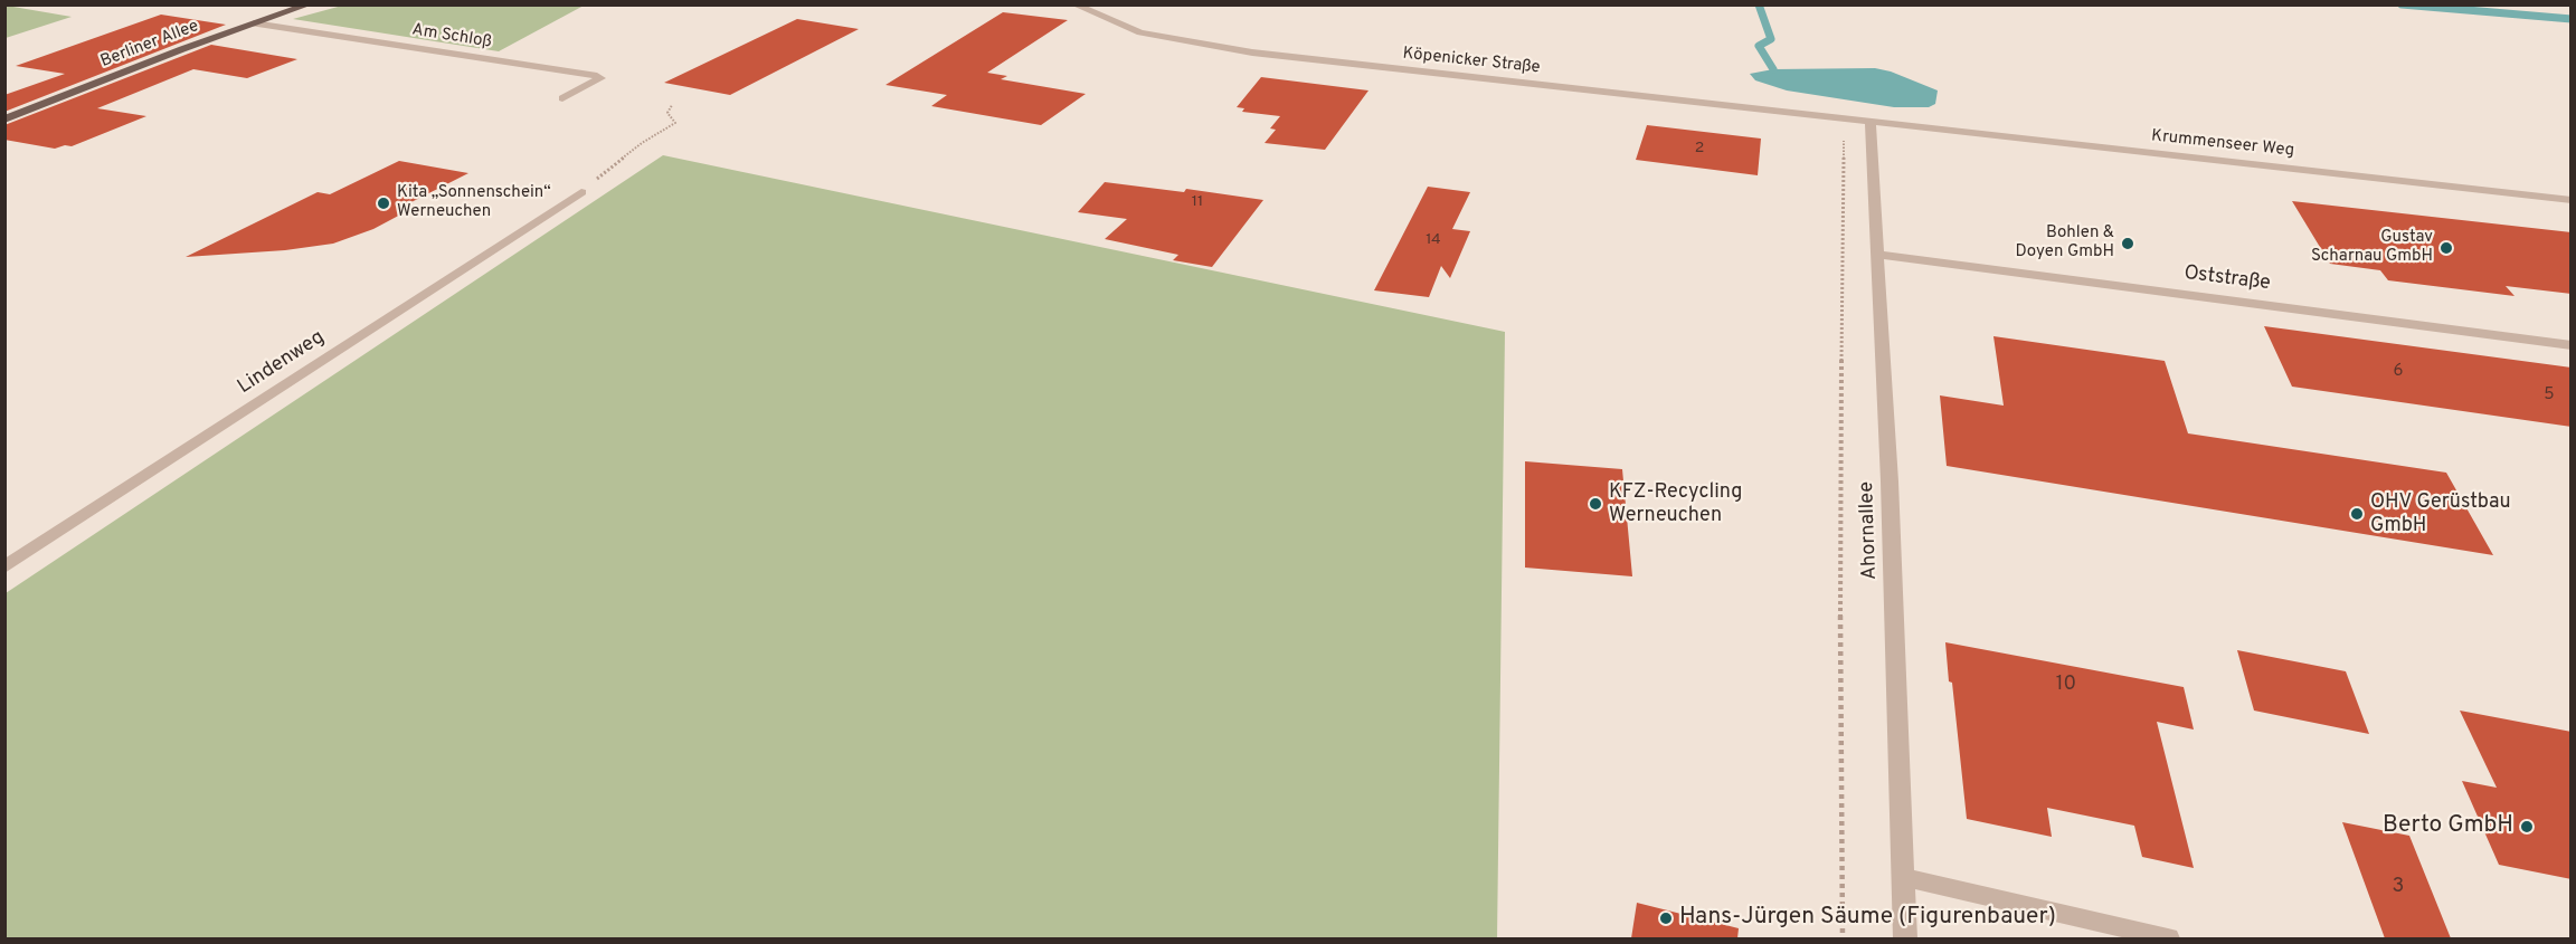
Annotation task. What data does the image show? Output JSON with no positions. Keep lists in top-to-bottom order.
{
  "streets": {
    "main road": ["Berliner Allee"],
    "street": [
      "Am Schloß",
      "Köpenicker Straße",
      "Krummenseer Weg",
      "Oststraße",
      "Lindenweg",
      "Ahornallee"
    ]
  },
  "crossings": [
    ["Am Schloß", "Berliner Allee"],
    ["Köpenicker Straße", "Krummenseer Weg"],
    ["Köpenicker Straße", "Ahornallee"],
    ["Krummenseer Weg", "Ahornallee"],
    ["Oststraße", "Ahornallee"]
  ],
  "places": [
    "Kita „Sonnenschein“ Werneuchen",
    "Bohlen & Doyen GmbH",
    "Gustav Scharnau GmbH",
    "KFZ-Recycling Werneuchen",
    "OHV Gerüstbau GmbH",
    "Berto GmbH",
    "Hans-Jürgen Säume (Figurenbauer)"
  ],
  "house_numbers": [
    "2",
    "11",
    "14",
    "6",
    "5",
    "10",
    "3"
  ]
}
